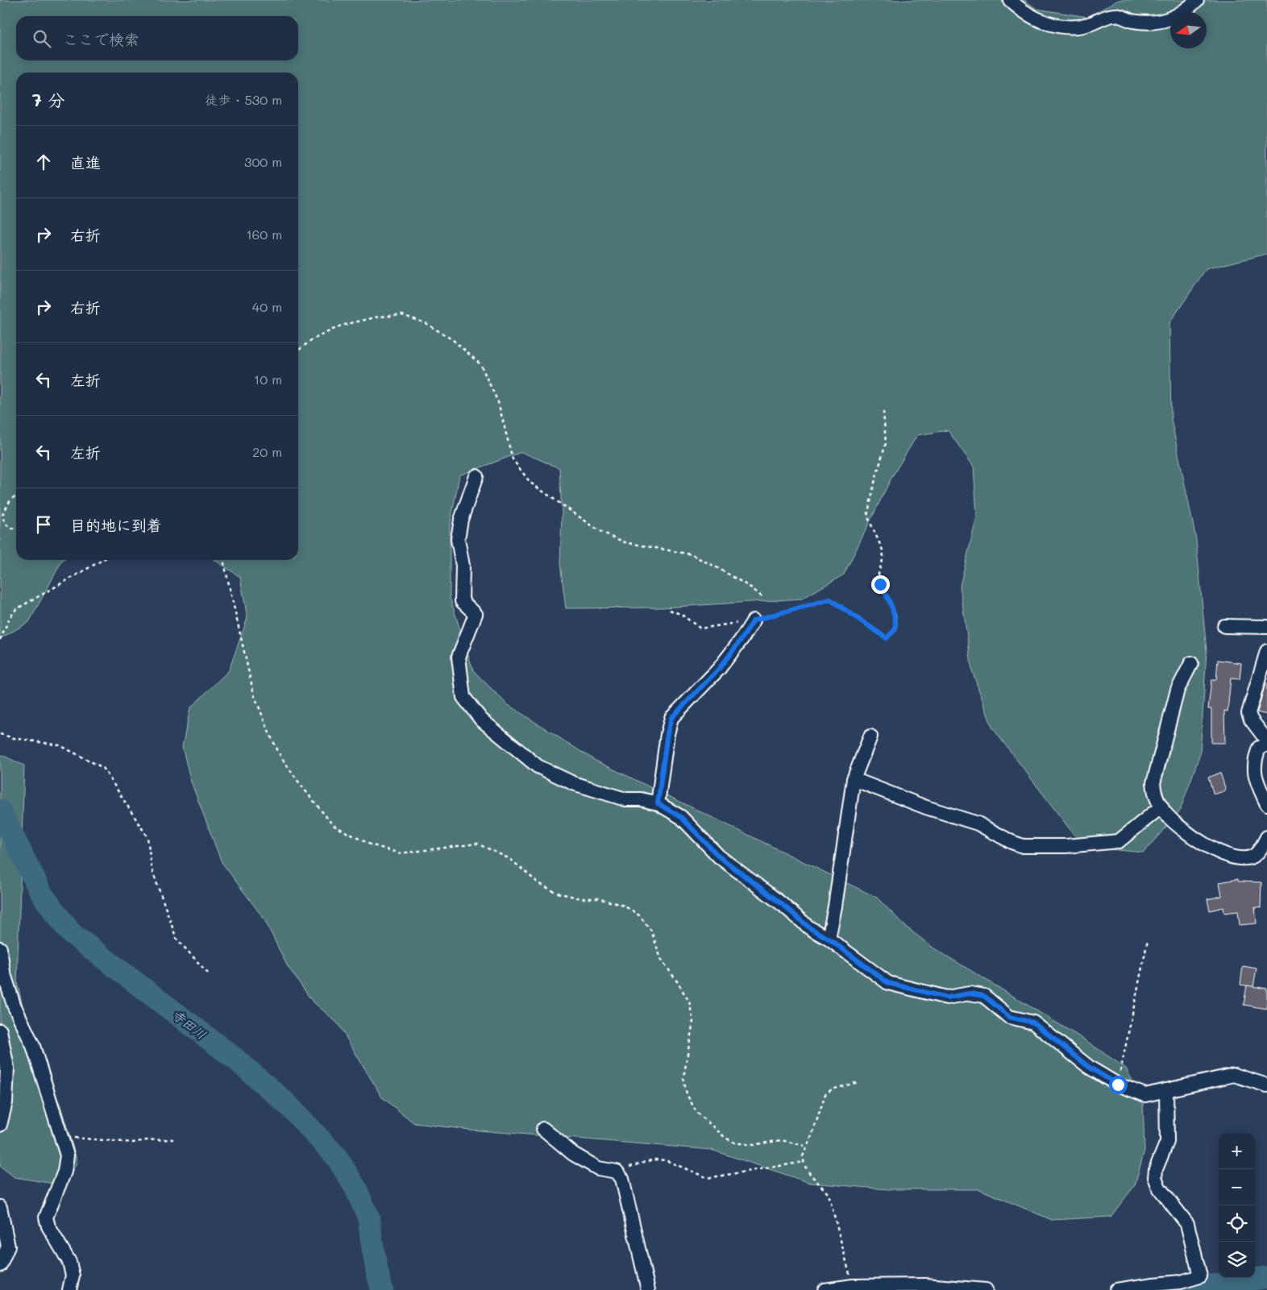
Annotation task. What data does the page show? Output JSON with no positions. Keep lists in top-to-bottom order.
{
  "water": ["寺田川"],
  "north": "left",
  "page": {
    "search": "ここで検索",
    "heading": ["7 分", "徒歩 · 530 m"],
    "list": [
      ["直進", "300 m"],
      ["右折", "160 m"],
      ["右折", "40 m"],
      ["左折", "10 m"],
      ["左折", "20 m"],
      "目的地に到着"
    ],
    "map_buttons": ["+", "−"]
  }
}
